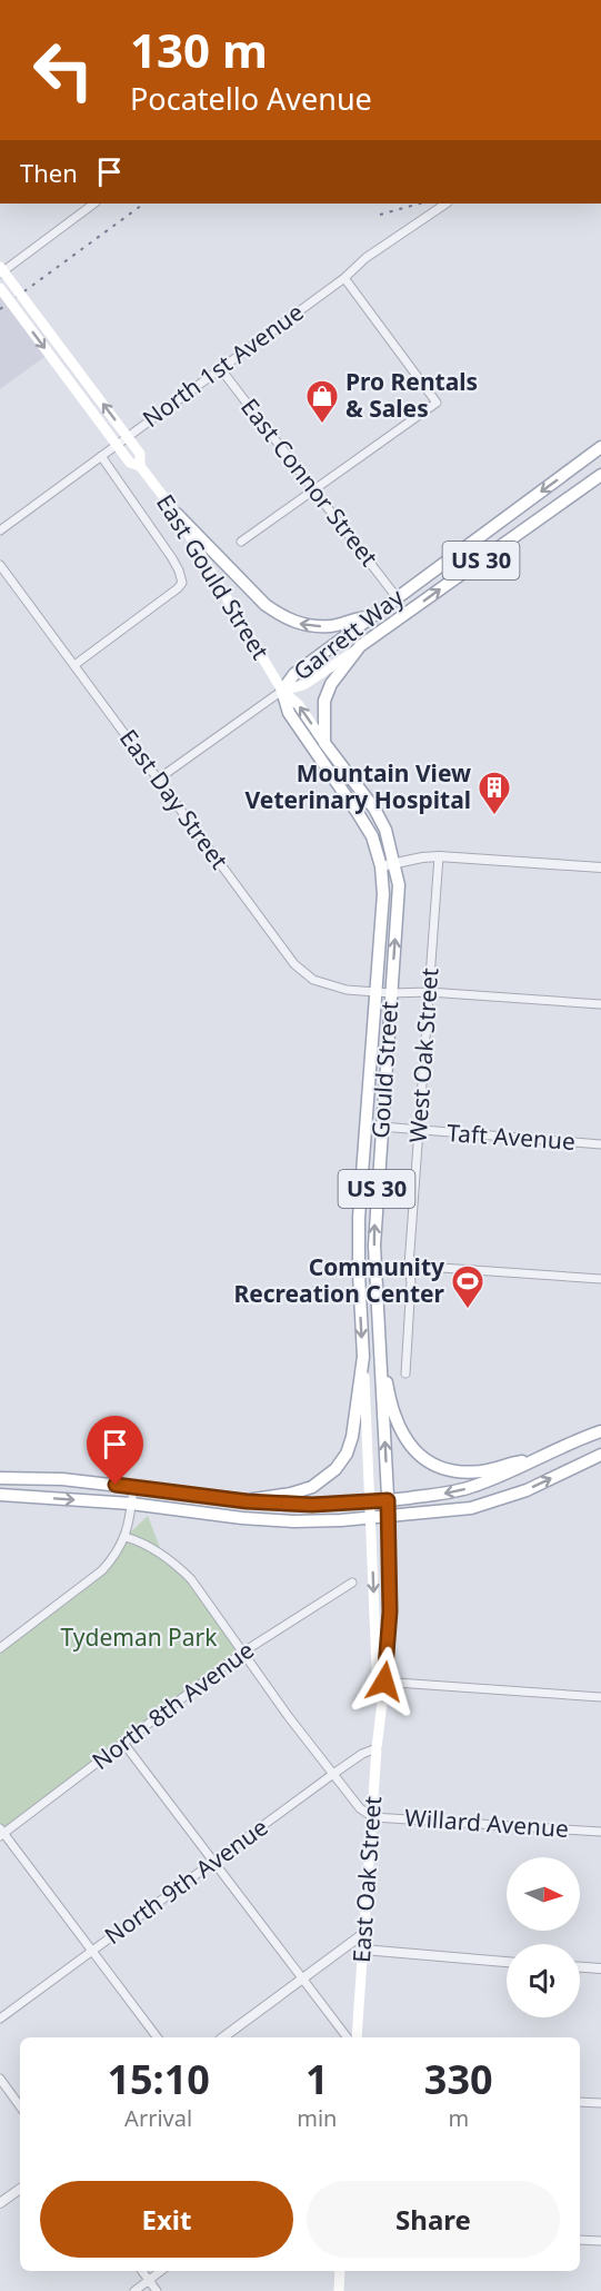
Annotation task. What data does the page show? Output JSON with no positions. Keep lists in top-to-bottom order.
{
  "streets": {
    "main road": [
      "US 30",
      "East Gould Street",
      "Garrett Way",
      "Gould Street",
      "East Oak Street"
    ],
    "street": [
      "North 1st Avenue",
      "East Connor Street",
      "East Day Street",
      "West Oak Street",
      "Taft Avenue",
      "North 8th Avenue",
      "Willard Avenue",
      "North 9th Avenue"
    ]
  },
  "crossings": [
    ["North 1st Avenue", "East Connor Street"],
    ["East Connor Street", "Garrett Way"],
    ["US 30", "East Gould Street"],
    ["US 30", "Garrett Way"],
    ["US 30", "Gould Street"],
    ["East Gould Street", "Garrett Way"],
    ["East Gould Street", "Gould Street"],
    ["East Day Street", "West Oak Street"],
    ["East Day Street", "Gould Street"],
    ["West Oak Street", "Taft Avenue"],
    ["Gould Street", "Taft Avenue"],
    ["Gould Street", "East Oak Street"],
    ["Willard Avenue", "East Oak Street"],
    ["East Oak Street", "North 9th Avenue"]
  ],
  "parks": ["Tydeman Park"],
  "places": {
    "shop": ["Pro Rentals & Sales"],
    "building": ["Mountain View Veterinary Hospital"],
    "sports": ["Community Recreation Center"]
  },
  "north": "right",
  "page": {
    "turn": ["130 m", "Pocatello Avenue"],
    "then": "Then",
    "eta": [
      "15:10",
      "Arrival",
      "1",
      "min",
      "330",
      "m"
    ],
    "buttons": ["Exit", "Share"]
  }
}
